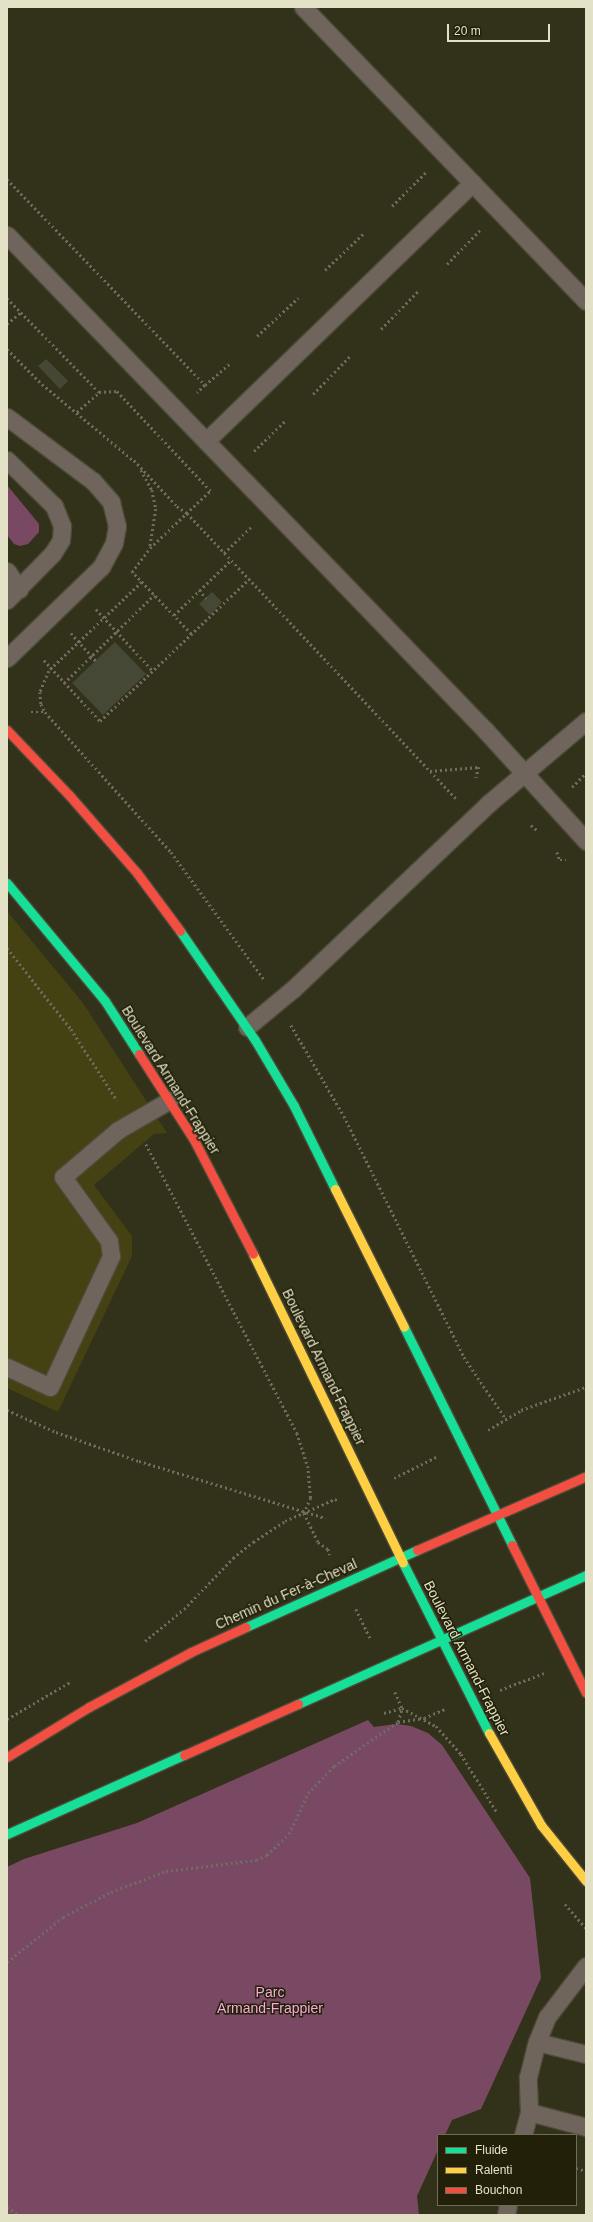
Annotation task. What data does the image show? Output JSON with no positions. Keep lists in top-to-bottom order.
{
  "streets": {
    "street": ["Boulevard Armand-Frappier", "Chemin du Fer-à-Cheval"]
  },
  "crossings": [
    ["Boulevard Armand-Frappier", "Chemin du Fer-à-Cheval"]
  ],
  "parks": ["Parc Armand-Frappier"],
  "legend": ["Fluide", "Ralenti", "Bouchon"],
  "scale_bar": "20 m"
}
